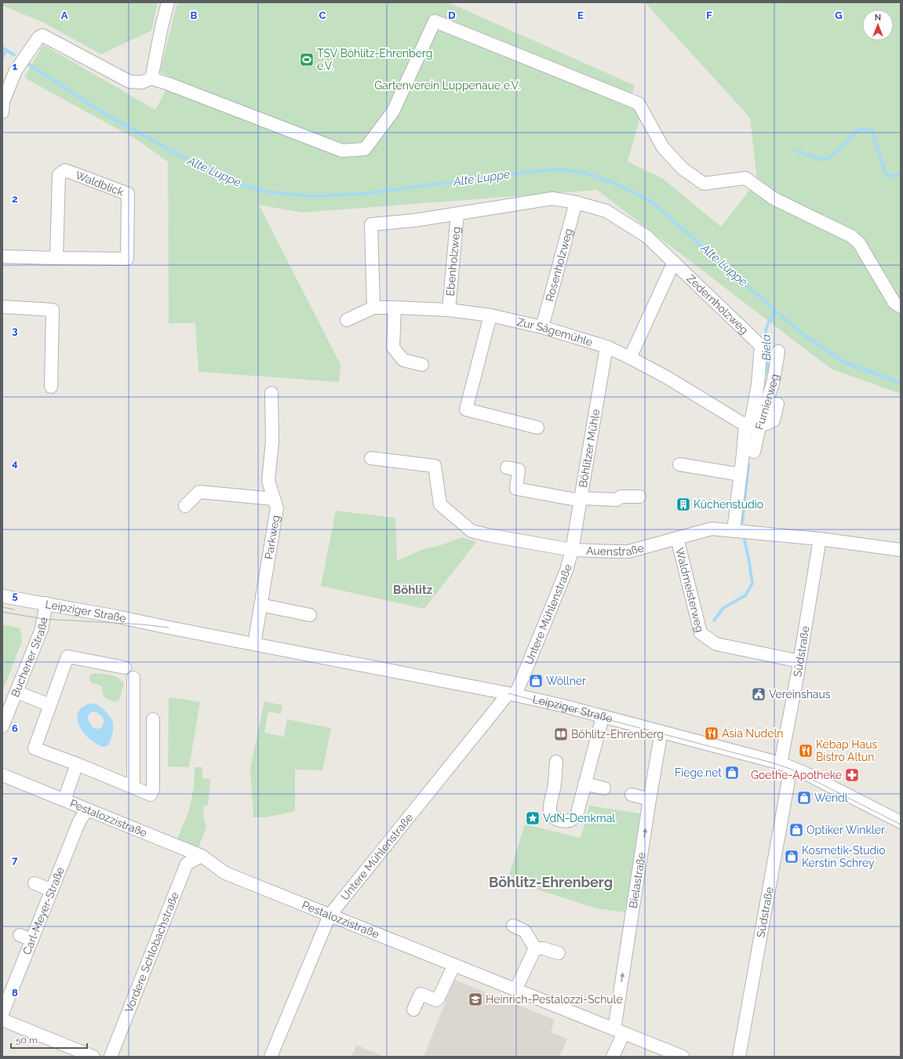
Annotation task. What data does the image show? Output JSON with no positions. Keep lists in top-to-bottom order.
{
  "streets": {
    "street": [
      "Waldblick",
      "Ebenholzweg",
      "Rosenholzweg",
      "Zedernholzweg",
      "Zur Sägemühle",
      "Furnierweg",
      "Böhlitzer Mühle",
      "Parkweg",
      "Auenstraße",
      "Waldmeisterweg",
      "Leipziger Straße",
      "Untere Mühlenstraße",
      "Südstraße",
      "Buchener Straße",
      "Pestalozzistraße",
      "Bielastraße",
      "Carl-Meyer-Straße",
      "Vordere Schlobachstraße"
    ]
  },
  "crossings": [
    ["Ebenholzweg", "Rosenholzweg"],
    ["Ebenholzweg", "Zedernholzweg"],
    ["Ebenholzweg", "Zur Sägemühle"],
    ["Rosenholzweg", "Zedernholzweg"],
    ["Rosenholzweg", "Zur Sägemühle"],
    ["Zedernholzweg", "Zur Sägemühle"],
    ["Zur Sägemühle", "Böhlitzer Mühle"],
    ["Böhlitzer Mühle", "Auenstraße"],
    ["Böhlitzer Mühle", "Untere Mühlenstraße"],
    ["Parkweg", "Leipziger Straße"],
    ["Auenstraße", "Waldmeisterweg"],
    ["Auenstraße", "Untere Mühlenstraße"],
    ["Auenstraße", "Südstraße"],
    ["Waldmeisterweg", "Südstraße"],
    ["Leipziger Straße", "Untere Mühlenstraße"],
    ["Leipziger Straße", "Südstraße"],
    ["Leipziger Straße", "Buchener Straße"],
    ["Leipziger Straße", "Bielastraße"],
    ["Untere Mühlenstraße", "Pestalozzistraße"],
    ["Pestalozzistraße", "Bielastraße"],
    ["Pestalozzistraße", "Carl-Meyer-Straße"],
    ["Pestalozzistraße", "Vordere Schlobachstraße"]
  ],
  "one_way": ["Bielastraße"],
  "districts": ["Böhlitz", "Böhlitz-Ehrenberg"],
  "water": ["Alte Luppe", "Biela"],
  "parks": ["Gartenverein Luppenaue e.V."],
  "places": {
    "sports": ["TSV Böhlitz-Ehrenberg e.V."],
    "building": ["Küchenstudio"],
    "shop": [
      "Wöllner",
      "Fiege.net",
      "Wendl",
      "Optiker Winkler",
      "Kosmetik-Studio Kerstin Schrey"
    ],
    "public building": ["Vereinshaus"],
    "restaurant": ["Asia Nudeln", "Kebap Haus Bistro Altun"],
    "library": ["Böhlitz-Ehrenberg"],
    "pharmacy": ["Goethe-Apotheke"],
    "place": ["VdN-Denkmal"],
    "school or university": ["Heinrich-Pestalozzi-Schule"]
  },
  "scale_bar": "50 m",
  "north": "top",
  "grid": {
    "columns": [
      "A",
      "B",
      "C",
      "D",
      "E",
      "F",
      "G"
    ],
    "rows": [
      "1",
      "2",
      "3",
      "4",
      "5",
      "6",
      "7",
      "8"
    ]
  }
}
